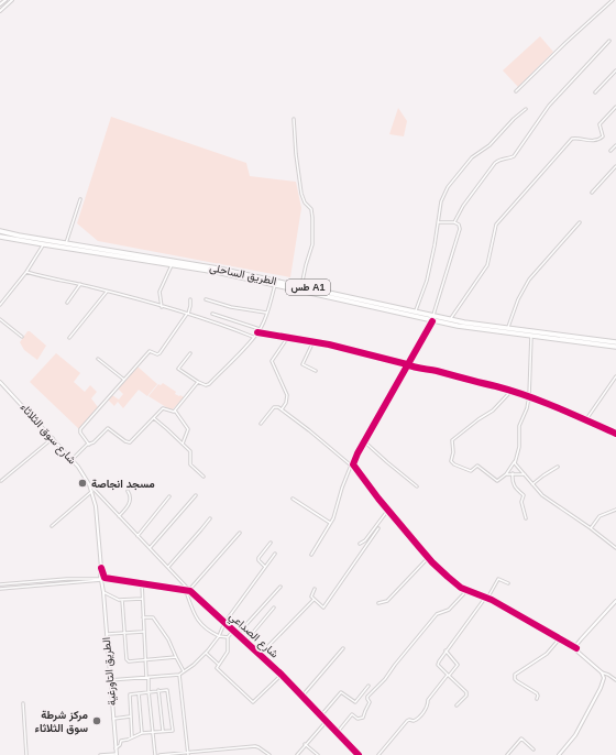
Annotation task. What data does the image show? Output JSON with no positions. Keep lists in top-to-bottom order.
{
  "streets": {
    "highway": ["الطريق الساحلى", "طس A1"],
    "street": ["شارع سوق الثلاثاء", "شارع الصداعي", "الطريق التاورغية"]
  },
  "crossings": [
    ["شارع سوق الثلاثاء", "الطريق التاورغية"]
  ],
  "places": ["مسجد انجاصة", "مركز شرطة سوق الثلاثاء"]
}
